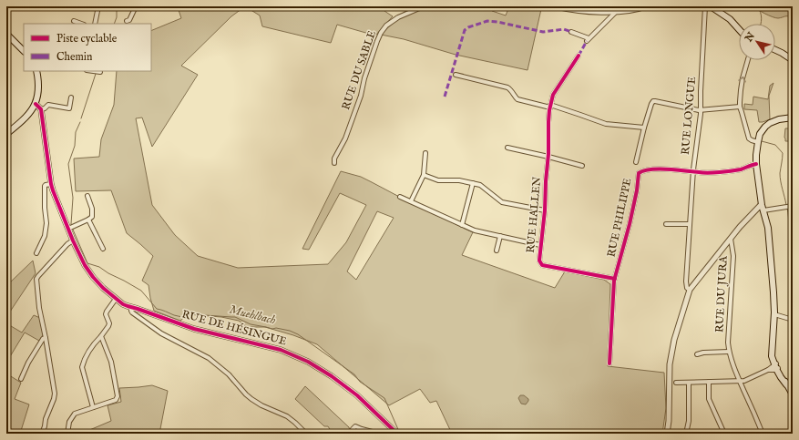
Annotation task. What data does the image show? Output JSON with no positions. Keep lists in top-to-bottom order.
{
  "streets": {
    "street": [
      "RUE DU SABLE",
      "RUE LONGUE",
      "RUE HALLEN",
      "RUE PHILIPPE",
      "RUE DU JURA",
      "RUE DE HÉSINGUE"
    ]
  },
  "crossings": [
    ["RUE LONGUE", "RUE PHILIPPE"],
    ["RUE HALLEN", "RUE PHILIPPE"]
  ],
  "water": ["Muehlbach"],
  "legend": ["Piste cyclable", "Chemin"],
  "north": "top left"
}
